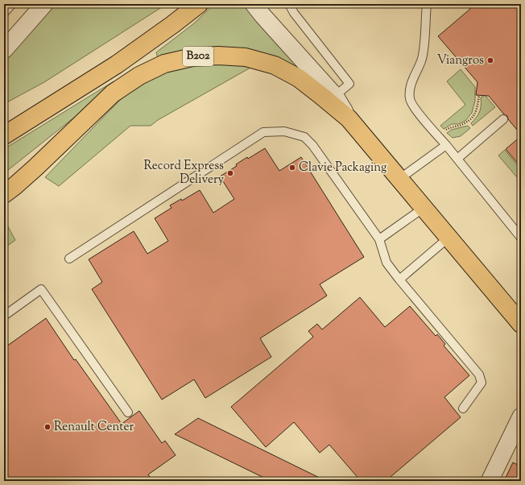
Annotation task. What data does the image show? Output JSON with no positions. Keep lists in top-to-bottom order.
{
  "streets": {
    "highway": ["B202"]
  },
  "places": [
    "Viangros",
    "Clavie Packaging",
    "Record Express Delivery",
    "Renault Center"
  ]
}
